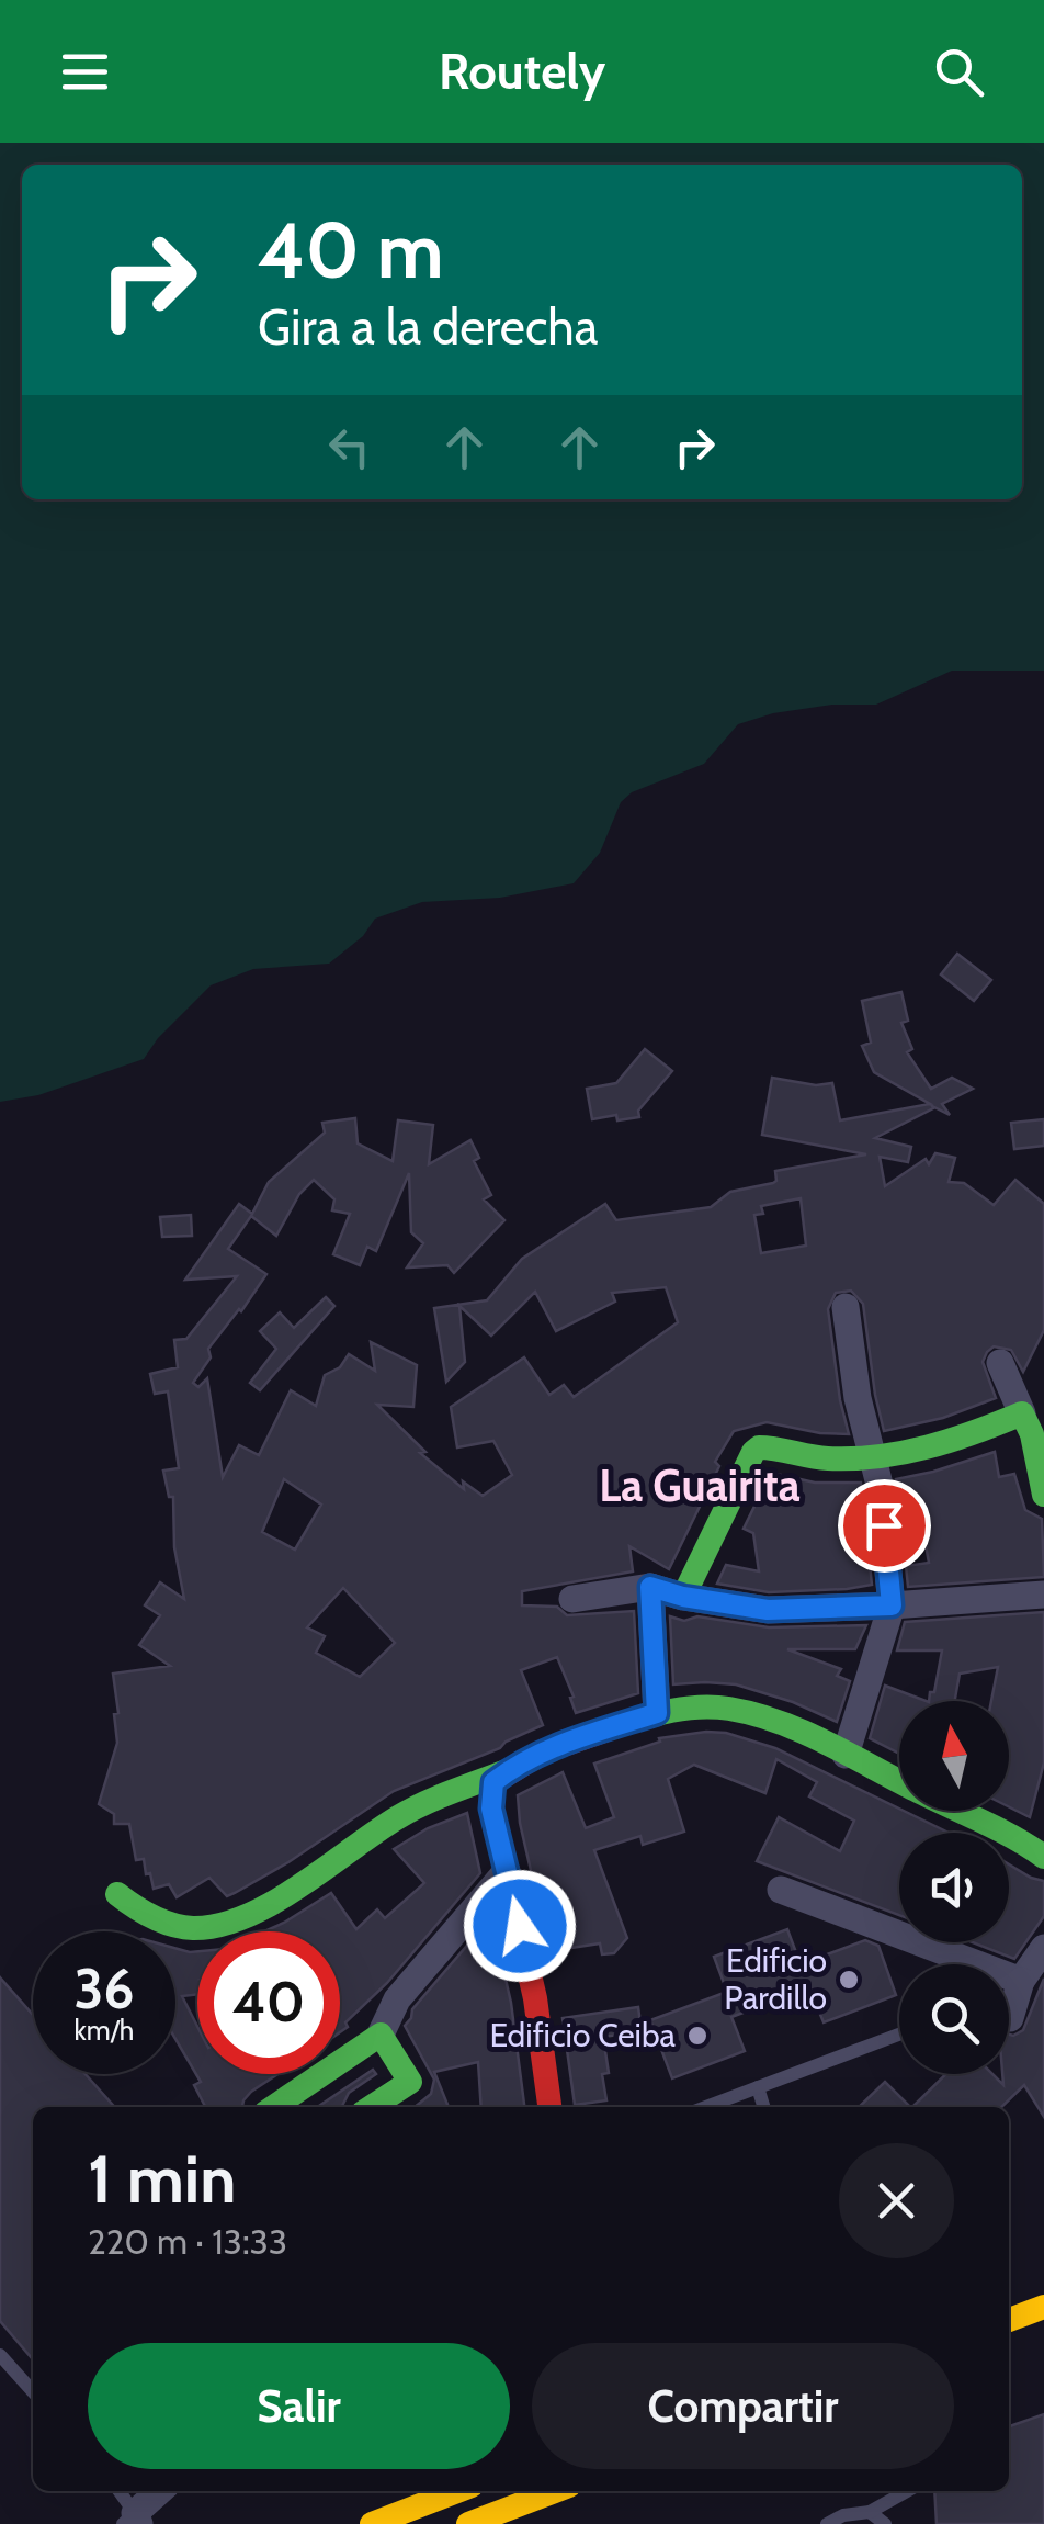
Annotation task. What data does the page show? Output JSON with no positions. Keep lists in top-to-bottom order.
{
  "districts": ["La Guairita"],
  "places": ["Edificio Pardillo", "Edificio Ceiba"],
  "north": "top",
  "page": {
    "header": "Routely",
    "turn": ["40 m", "Gira a la derecha"],
    "speed": "36 km/h",
    "limit": "40",
    "heading": ["1 min", "220 m · 13:33"],
    "buttons": ["Salir", "Compartir"]
  }
}
